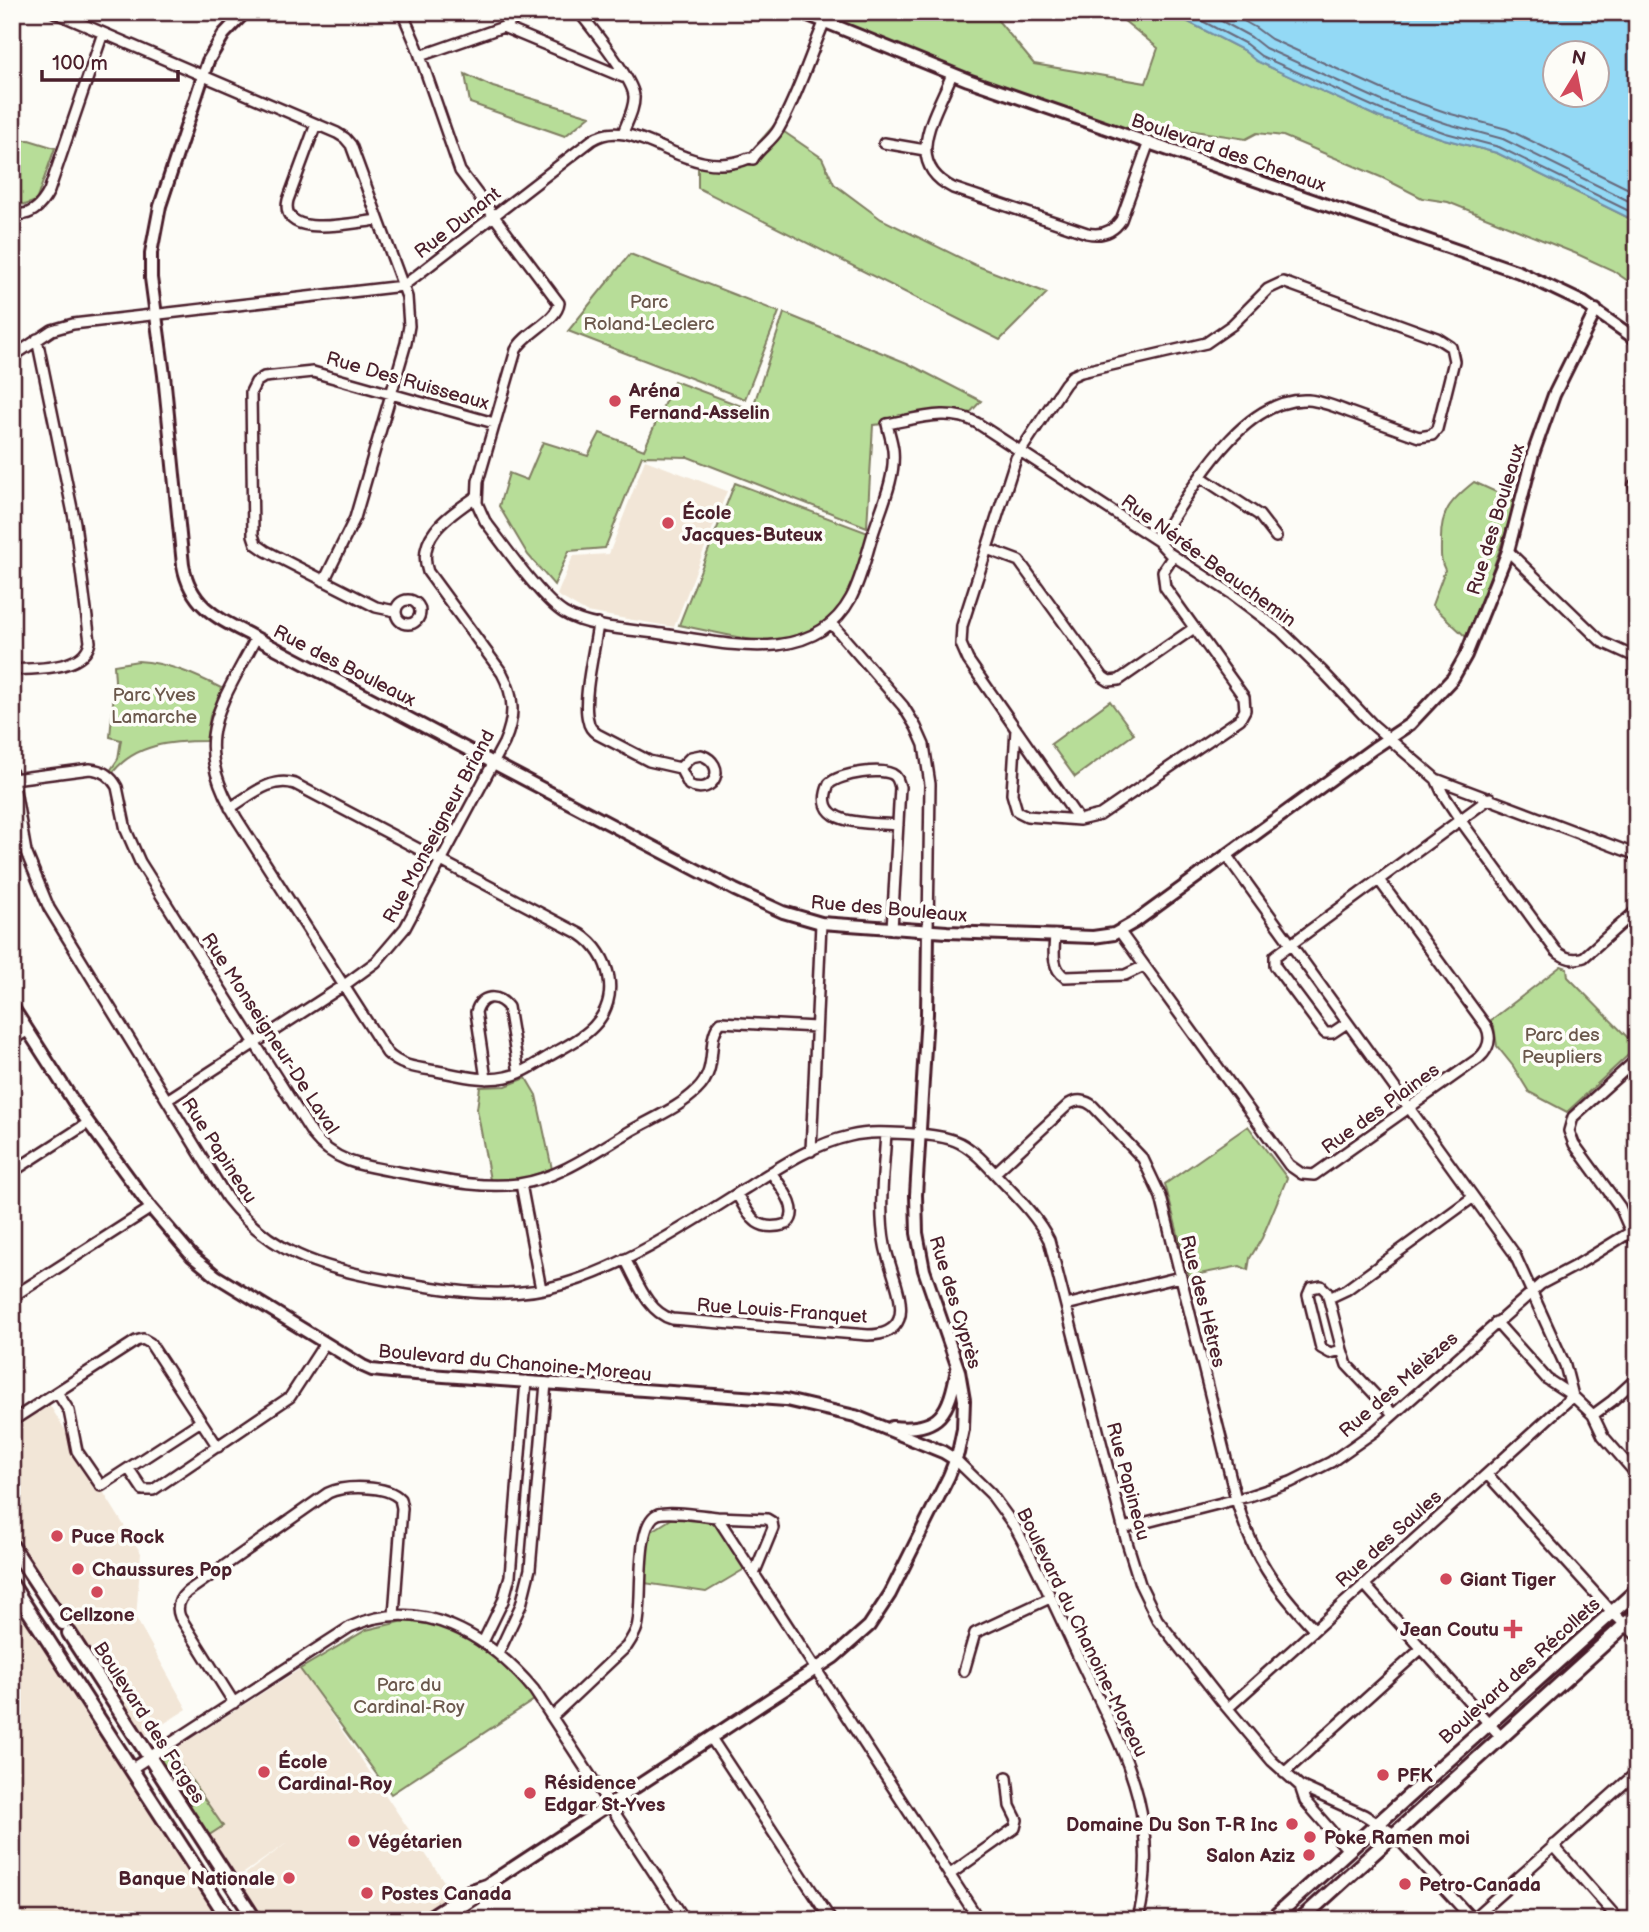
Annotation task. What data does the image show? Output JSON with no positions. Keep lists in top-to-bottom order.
{
  "streets": {
    "main road": ["Boulevard des Récollets", "Boulevard des Forges"],
    "street": [
      "Boulevard des Chenaux",
      "Rue Dunant",
      "Rue Des Ruisseaux",
      "Rue des Bouleaux",
      "Rue Nérée-Beauchemin",
      "Rue Monseigneur Briand",
      "Rue Monseigneur-De Laval",
      "Rue des Plaines",
      "Rue Papineau",
      "Rue des Hêtres",
      "Rue des Cyprès",
      "Rue Louis-Franquet",
      "Boulevard du Chanoine-Moreau",
      "Rue des Mélèzes",
      "Rue des Saules"
    ]
  },
  "crossings": [
    ["Boulevard des Chenaux", "Rue des Bouleaux"],
    ["Rue des Bouleaux", "Rue Nérée-Beauchemin"],
    ["Rue des Bouleaux", "Rue Monseigneur Briand"],
    ["Rue des Bouleaux", "Rue des Plaines"],
    ["Rue des Bouleaux", "Rue des Cyprès"],
    ["Rue Nérée-Beauchemin", "Rue des Cyprès"],
    ["Rue Monseigneur Briand", "Rue Monseigneur-De Laval"],
    ["Rue Monseigneur Briand", "Rue Papineau"],
    ["Rue Monseigneur-De Laval", "Rue Papineau"],
    ["Rue Papineau", "Rue des Hêtres"],
    ["Rue Papineau", "Rue des Cyprès"],
    ["Rue Papineau", "Rue Louis-Franquet"],
    ["Rue Papineau", "Rue des Mélèzes"],
    ["Rue Papineau", "Rue des Saules"],
    ["Rue Papineau", "Boulevard des Récollets"],
    ["Rue des Hêtres", "Rue des Mélèzes"],
    ["Rue des Hêtres", "Rue des Saules"],
    ["Rue des Cyprès", "Boulevard du Chanoine-Moreau"]
  ],
  "parks": [
    "Parc Roland-Leclerc",
    "Parc Yves Lamarche",
    "Parc des Peupliers",
    "Parc du Cardinal-Roy"
  ],
  "places": {
    "other": [
      "Aréna Fernand-Asselin",
      "École Jacques-Buteux",
      "Puce Rock",
      "Chaussures Pop",
      "Giant Tiger",
      "Cellzone",
      "École Cardinal-Roy",
      "PFK",
      "Résidence Edgar St-Yves",
      "Domaine Du Son T-R Inc",
      "Poke Ramen moi",
      "Végétarien",
      "Salon Aziz",
      "Banque Nationale",
      "Petro-Canada",
      "Postes Canada"
    ],
    "health": ["Jean Coutu"]
  },
  "scale_bar": "100 m",
  "north": "top"
}
